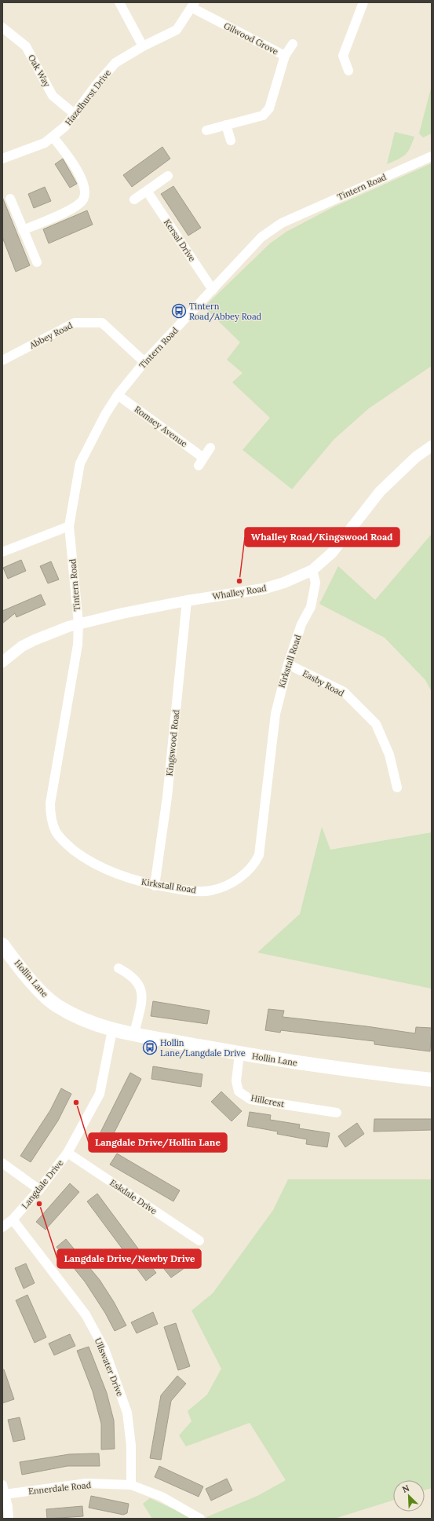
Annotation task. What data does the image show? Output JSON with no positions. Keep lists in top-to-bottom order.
{
  "streets": {
    "main road": ["Hollin Lane"],
    "street": [
      "Gilwood Grove",
      "Oak Way",
      "Hazelhurst Drive",
      "Tintern Road",
      "Kersal Drive",
      "Abbey Road",
      "Romsey Avenue",
      "Whalley Road",
      "Kirkstall Road",
      "Easby Road",
      "Kingswood Road",
      "Hillcrest",
      "Langdale Drive",
      "Eskdale Drive",
      "Ullswater Drive",
      "Ennerdale Road"
    ]
  },
  "crossings": [
    ["Gilwood Grove", "Hazelhurst Drive"],
    ["Oak Way", "Hazelhurst Drive"],
    ["Tintern Road", "Kersal Drive"],
    ["Tintern Road", "Abbey Road"],
    ["Tintern Road", "Romsey Avenue"],
    ["Tintern Road", "Whalley Road"],
    ["Tintern Road", "Kirkstall Road"],
    ["Whalley Road", "Kirkstall Road"],
    ["Whalley Road", "Kingswood Road"],
    ["Kirkstall Road", "Easby Road"],
    ["Kirkstall Road", "Kingswood Road"],
    ["Hollin Lane", "Hillcrest"],
    ["Hollin Lane", "Langdale Drive"],
    ["Langdale Drive", "Eskdale Drive"],
    ["Langdale Drive", "Ullswater Drive"],
    ["Ullswater Drive", "Ennerdale Road"]
  ],
  "places": {
    "bus stop": ["Tintern Road/Abbey Road", "Hollin Lane/Langdale Drive"],
    "other": ["Whalley Road/Kingswood Road", "Langdale Drive/Hollin Lane", "Langdale Drive/Newby Drive"]
  },
  "north": "top left"
}
